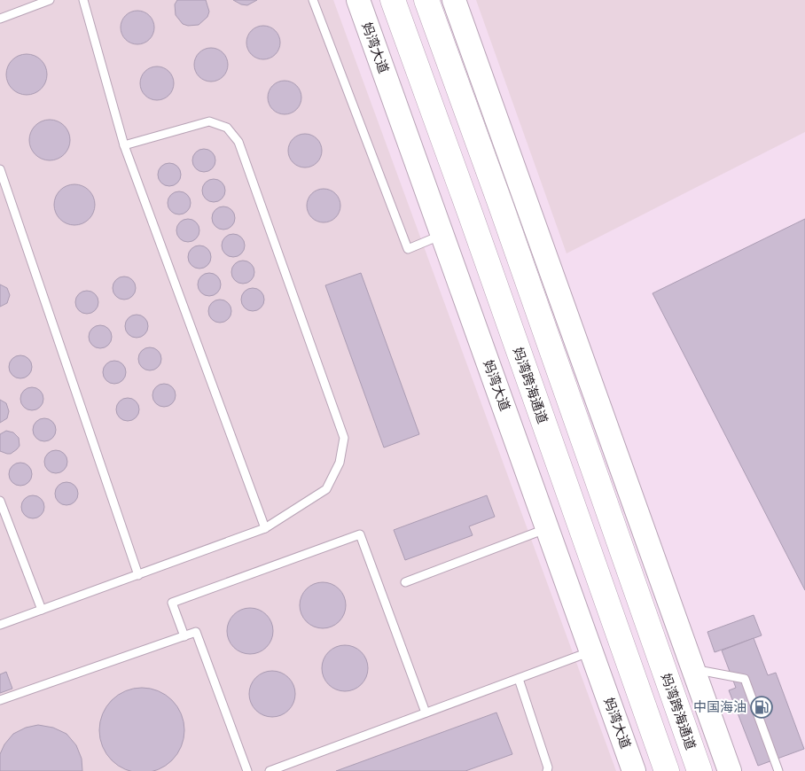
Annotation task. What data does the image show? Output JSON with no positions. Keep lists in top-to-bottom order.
{
  "streets": {
    "highway": ["妈湾跨海通道"],
    "main road": ["妈湾大道"]
  },
  "places": {
    "fuel station": ["中国海油"]
  }
}
